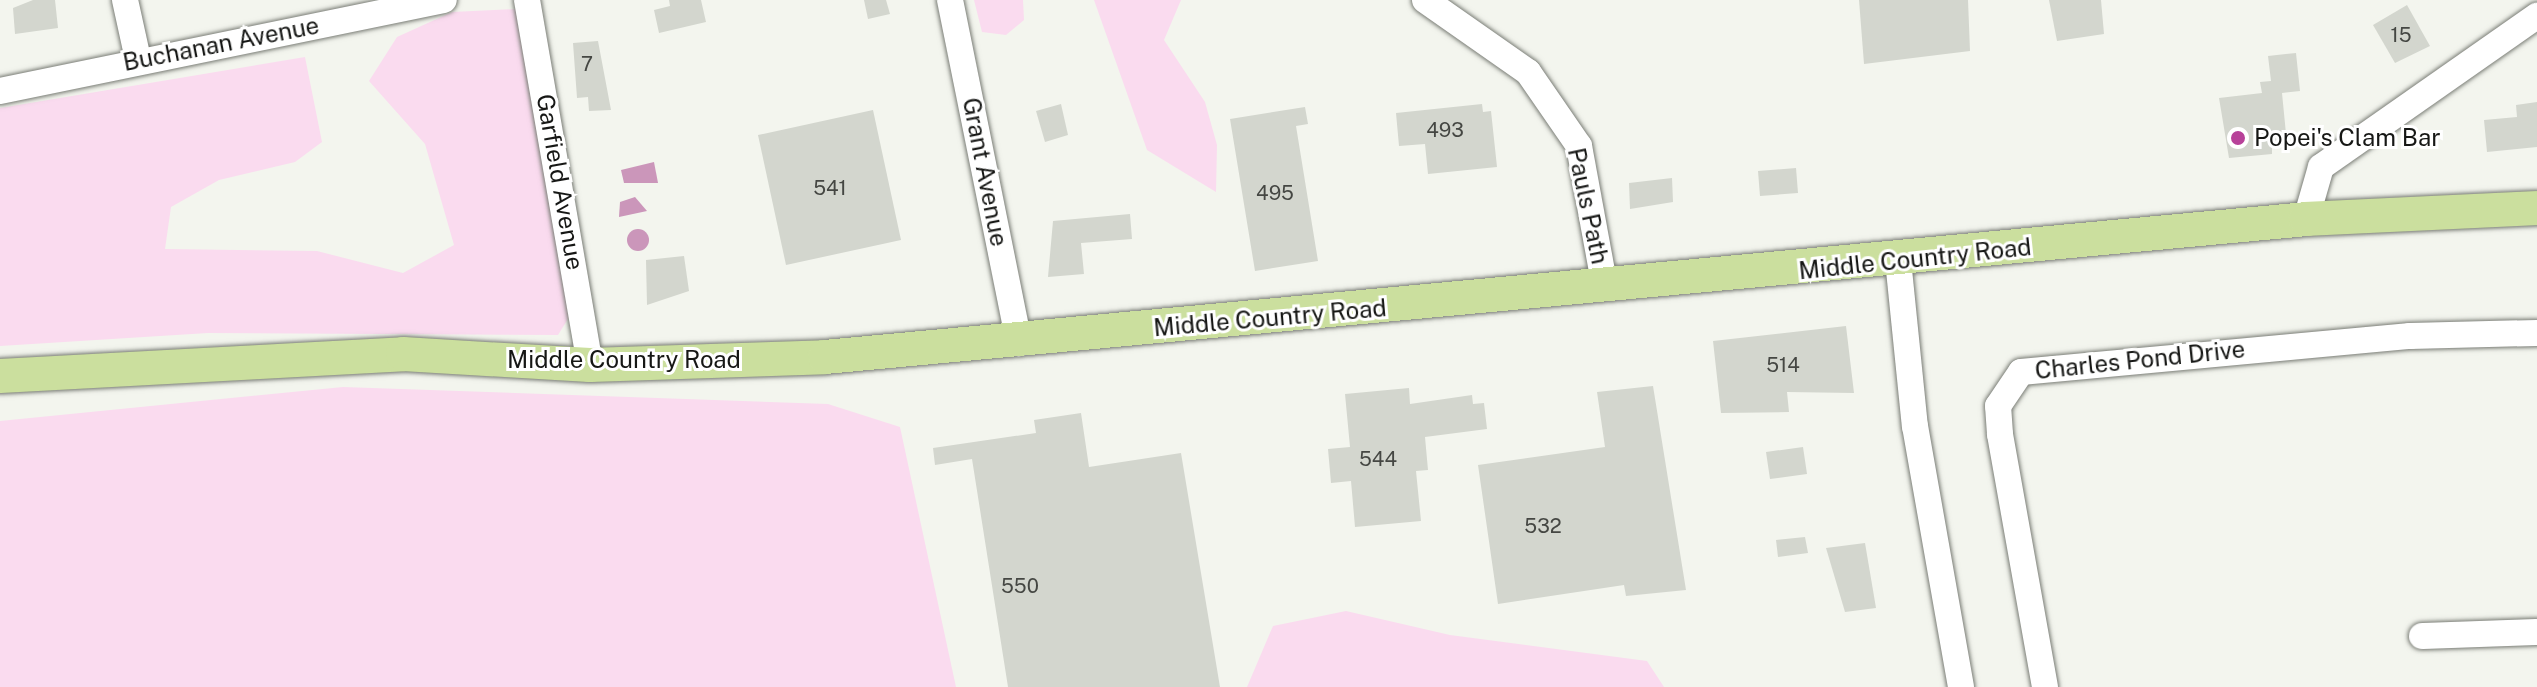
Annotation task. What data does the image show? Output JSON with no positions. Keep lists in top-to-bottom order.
{
  "streets": {
    "main road": ["Middle Country Road"],
    "street": [
      "Buchanan Avenue",
      "Grant Avenue",
      "Garfield Avenue",
      "Pauls Path",
      "Charles Pond Drive"
    ]
  },
  "crossings": [
    ["Grant Avenue", "Middle Country Road"],
    ["Garfield Avenue", "Middle Country Road"],
    ["Pauls Path", "Middle Country Road"]
  ],
  "places": ["Popei's Clam Bar"],
  "house_numbers": [
    "15",
    "7",
    "493",
    "541",
    "495",
    "514",
    "544",
    "532",
    "550"
  ]
}
